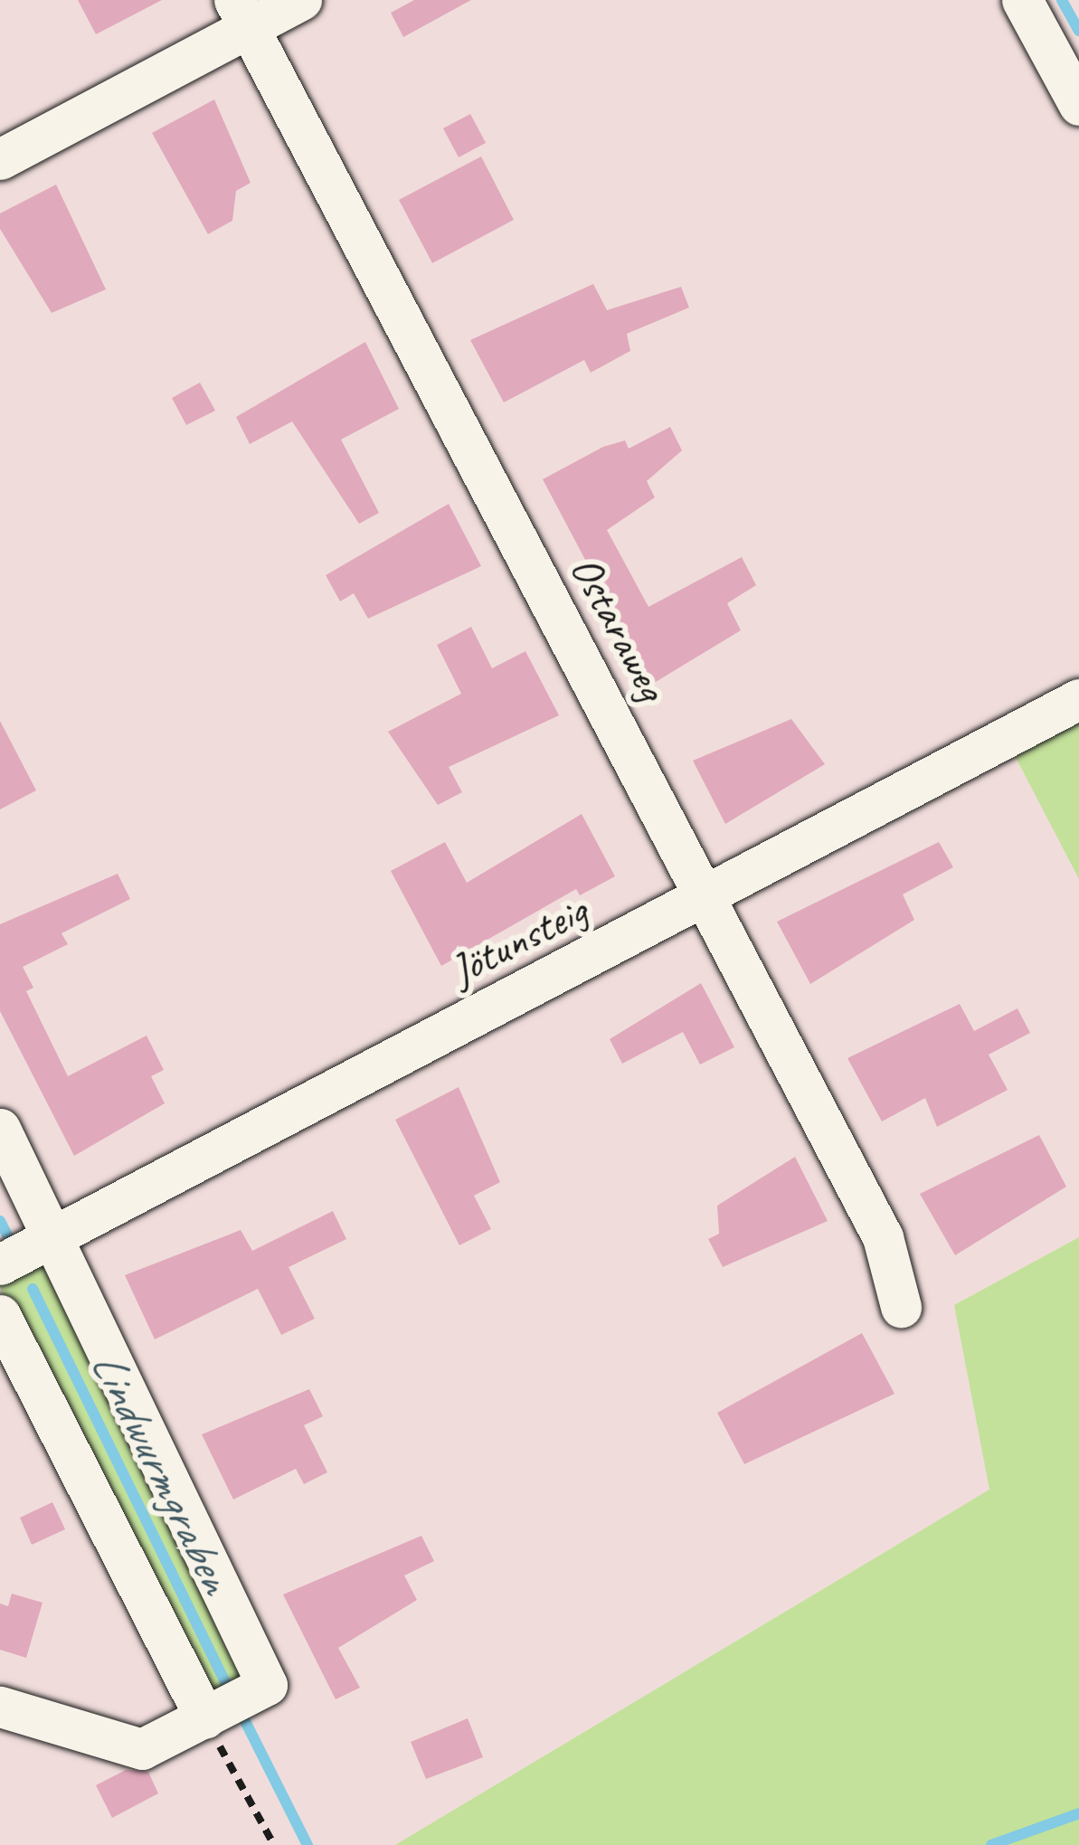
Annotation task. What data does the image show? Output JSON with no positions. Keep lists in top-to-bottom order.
{
  "streets": {
    "street": ["Ostaraweg", "Jötunsteig"]
  },
  "crossings": [
    ["Ostaraweg", "Jötunsteig"]
  ],
  "water": ["Lindwurmgraben"]
}
